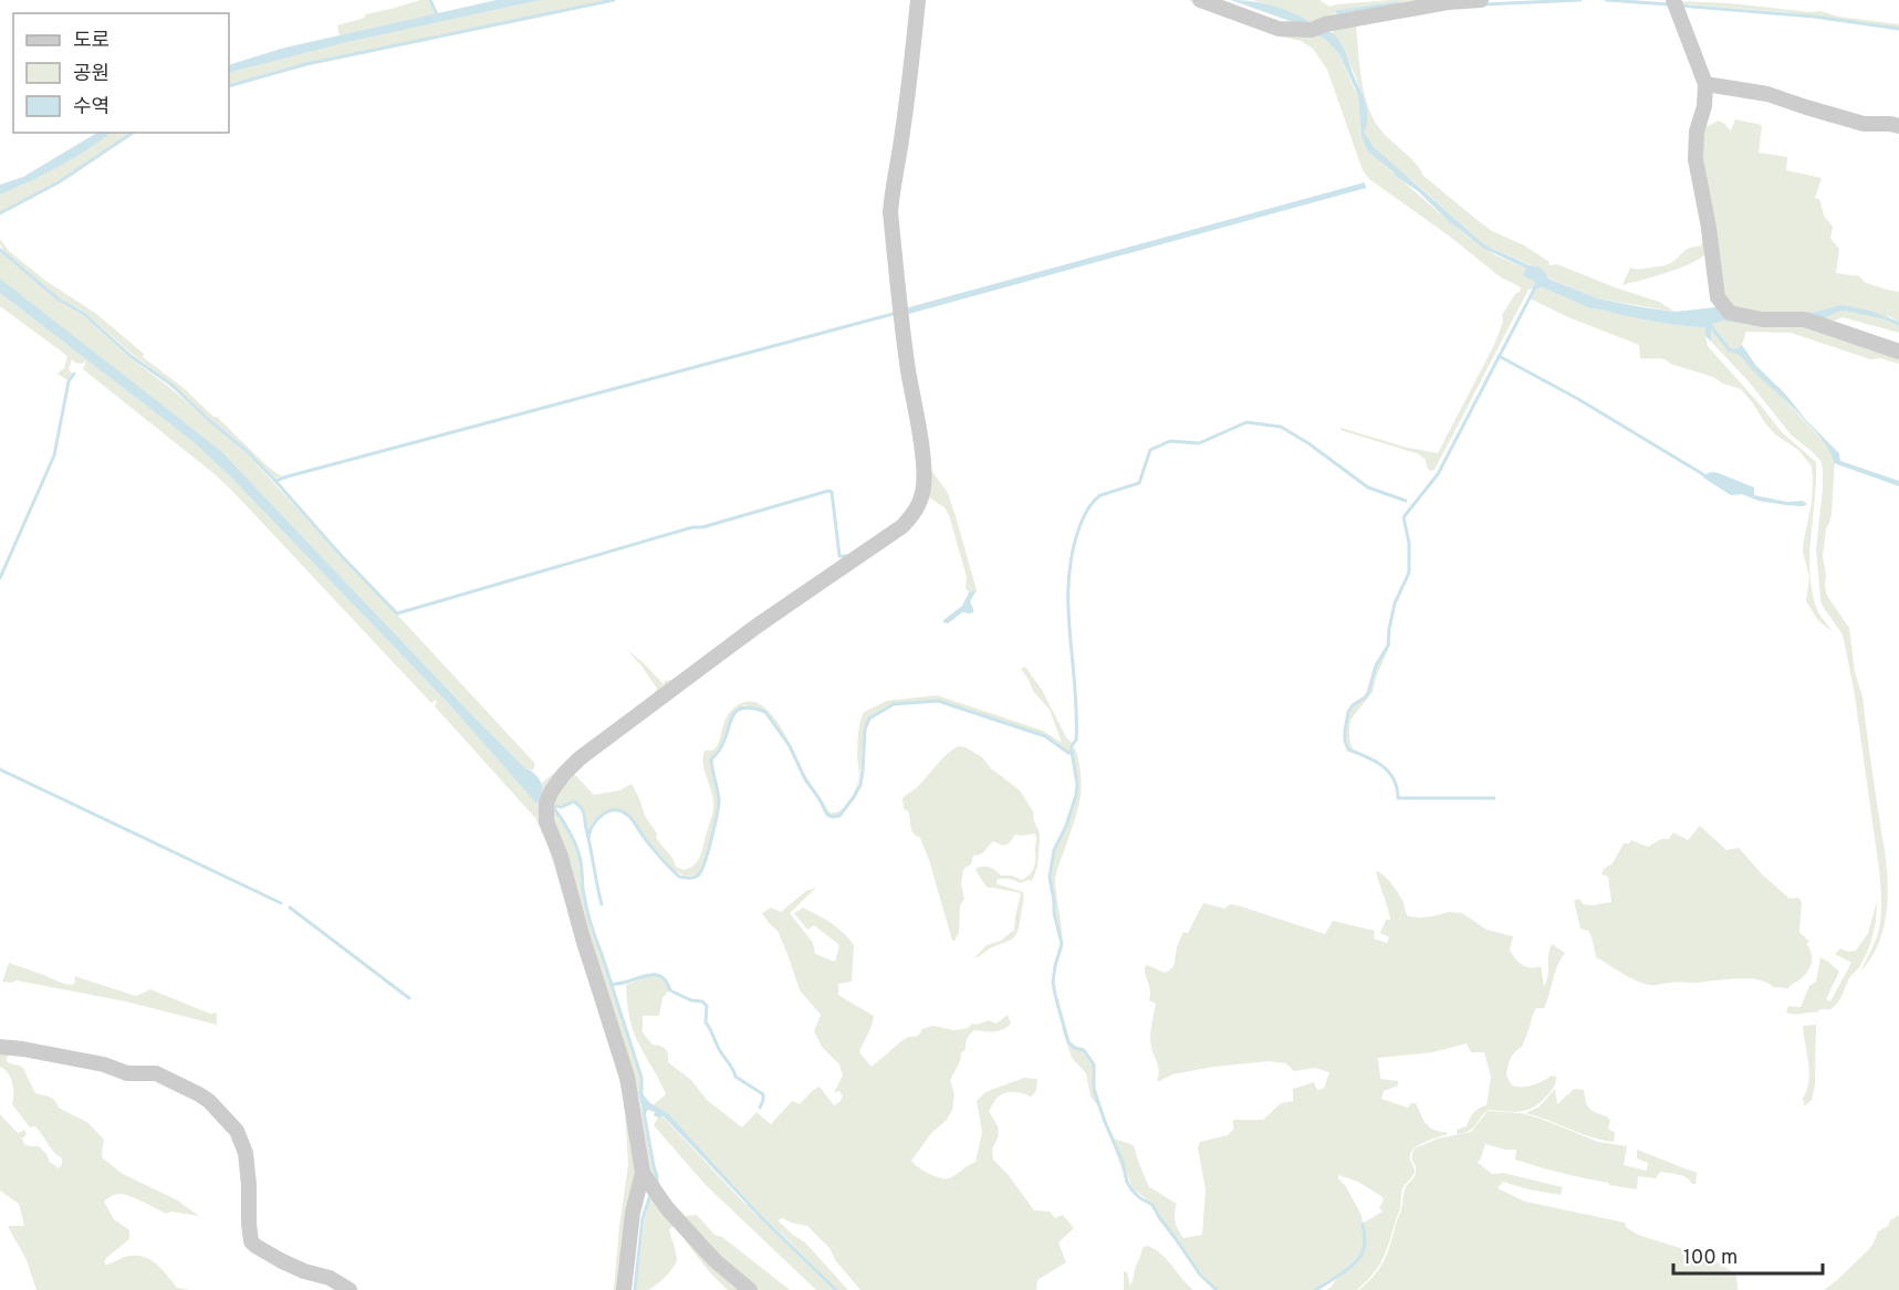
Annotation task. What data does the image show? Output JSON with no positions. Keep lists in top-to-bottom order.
{
  "legend": ["도로", "공원", "수역"],
  "scale_bar": "100 m"
}
